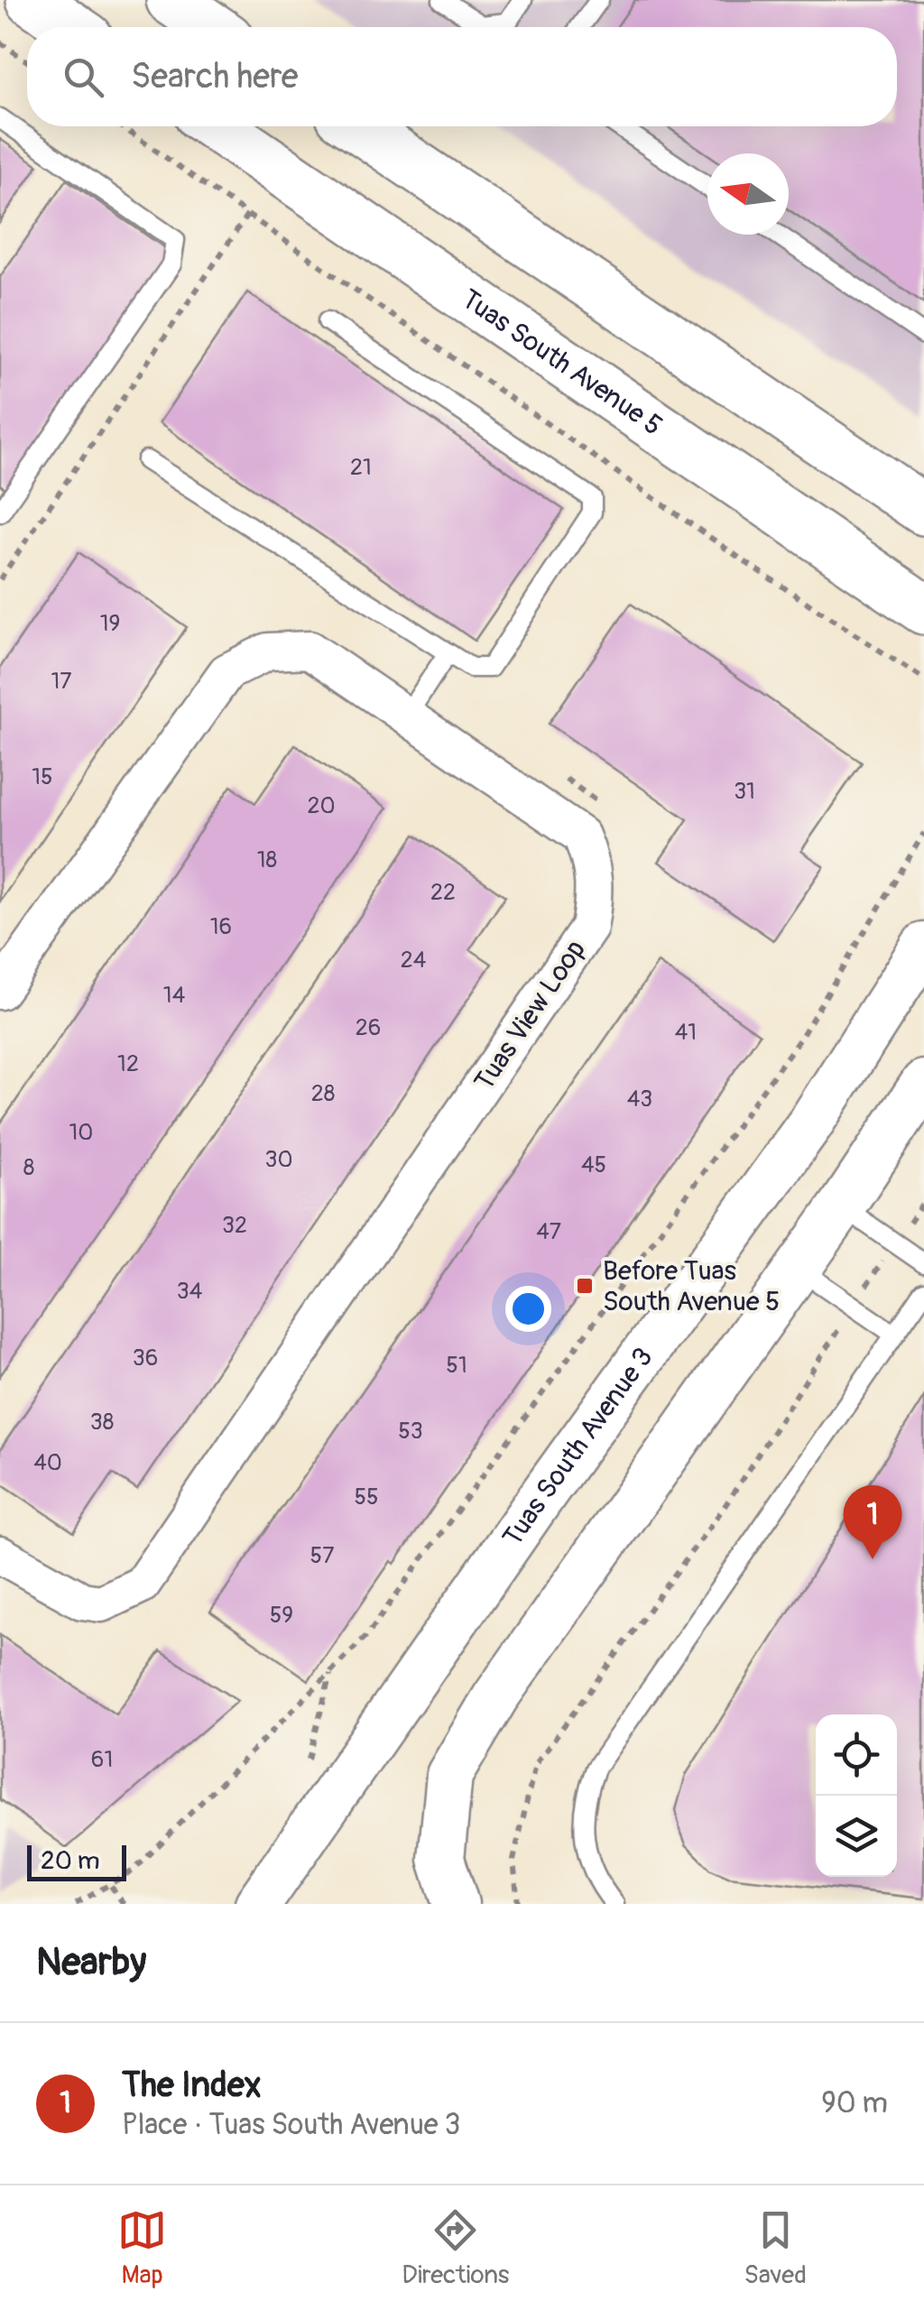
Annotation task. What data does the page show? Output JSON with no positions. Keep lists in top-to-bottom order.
{
  "streets": {
    "main road": ["Tuas South Avenue 5"],
    "street": ["Tuas View Loop", "Tuas South Avenue 3"]
  },
  "places": {
    "transit": ["Before Tuas South Avenue 5"]
  },
  "house_numbers": [
    "21",
    "19",
    "17",
    "15",
    "31",
    "20",
    "18",
    "22",
    "16",
    "24",
    "14",
    "26",
    "41",
    "12",
    "28",
    "43",
    "10",
    "30",
    "45",
    "8",
    "32",
    "47",
    "34",
    "36",
    "51",
    "38",
    "53",
    "40",
    "55",
    "57",
    "59",
    "61"
  ],
  "scale_bar": "20 m",
  "north": "left",
  "page": {
    "search": "Search here",
    "pins": "1",
    "scale": "20 m",
    "heading": "Nearby",
    "list": [
      {
        "mark": "1",
        "name": "The Index",
        "note": "Place · Tuas South Avenue 3",
        "value": "90 m"
      }
    ],
    "nav": ["Map", "Directions", "Saved"]
  }
}
